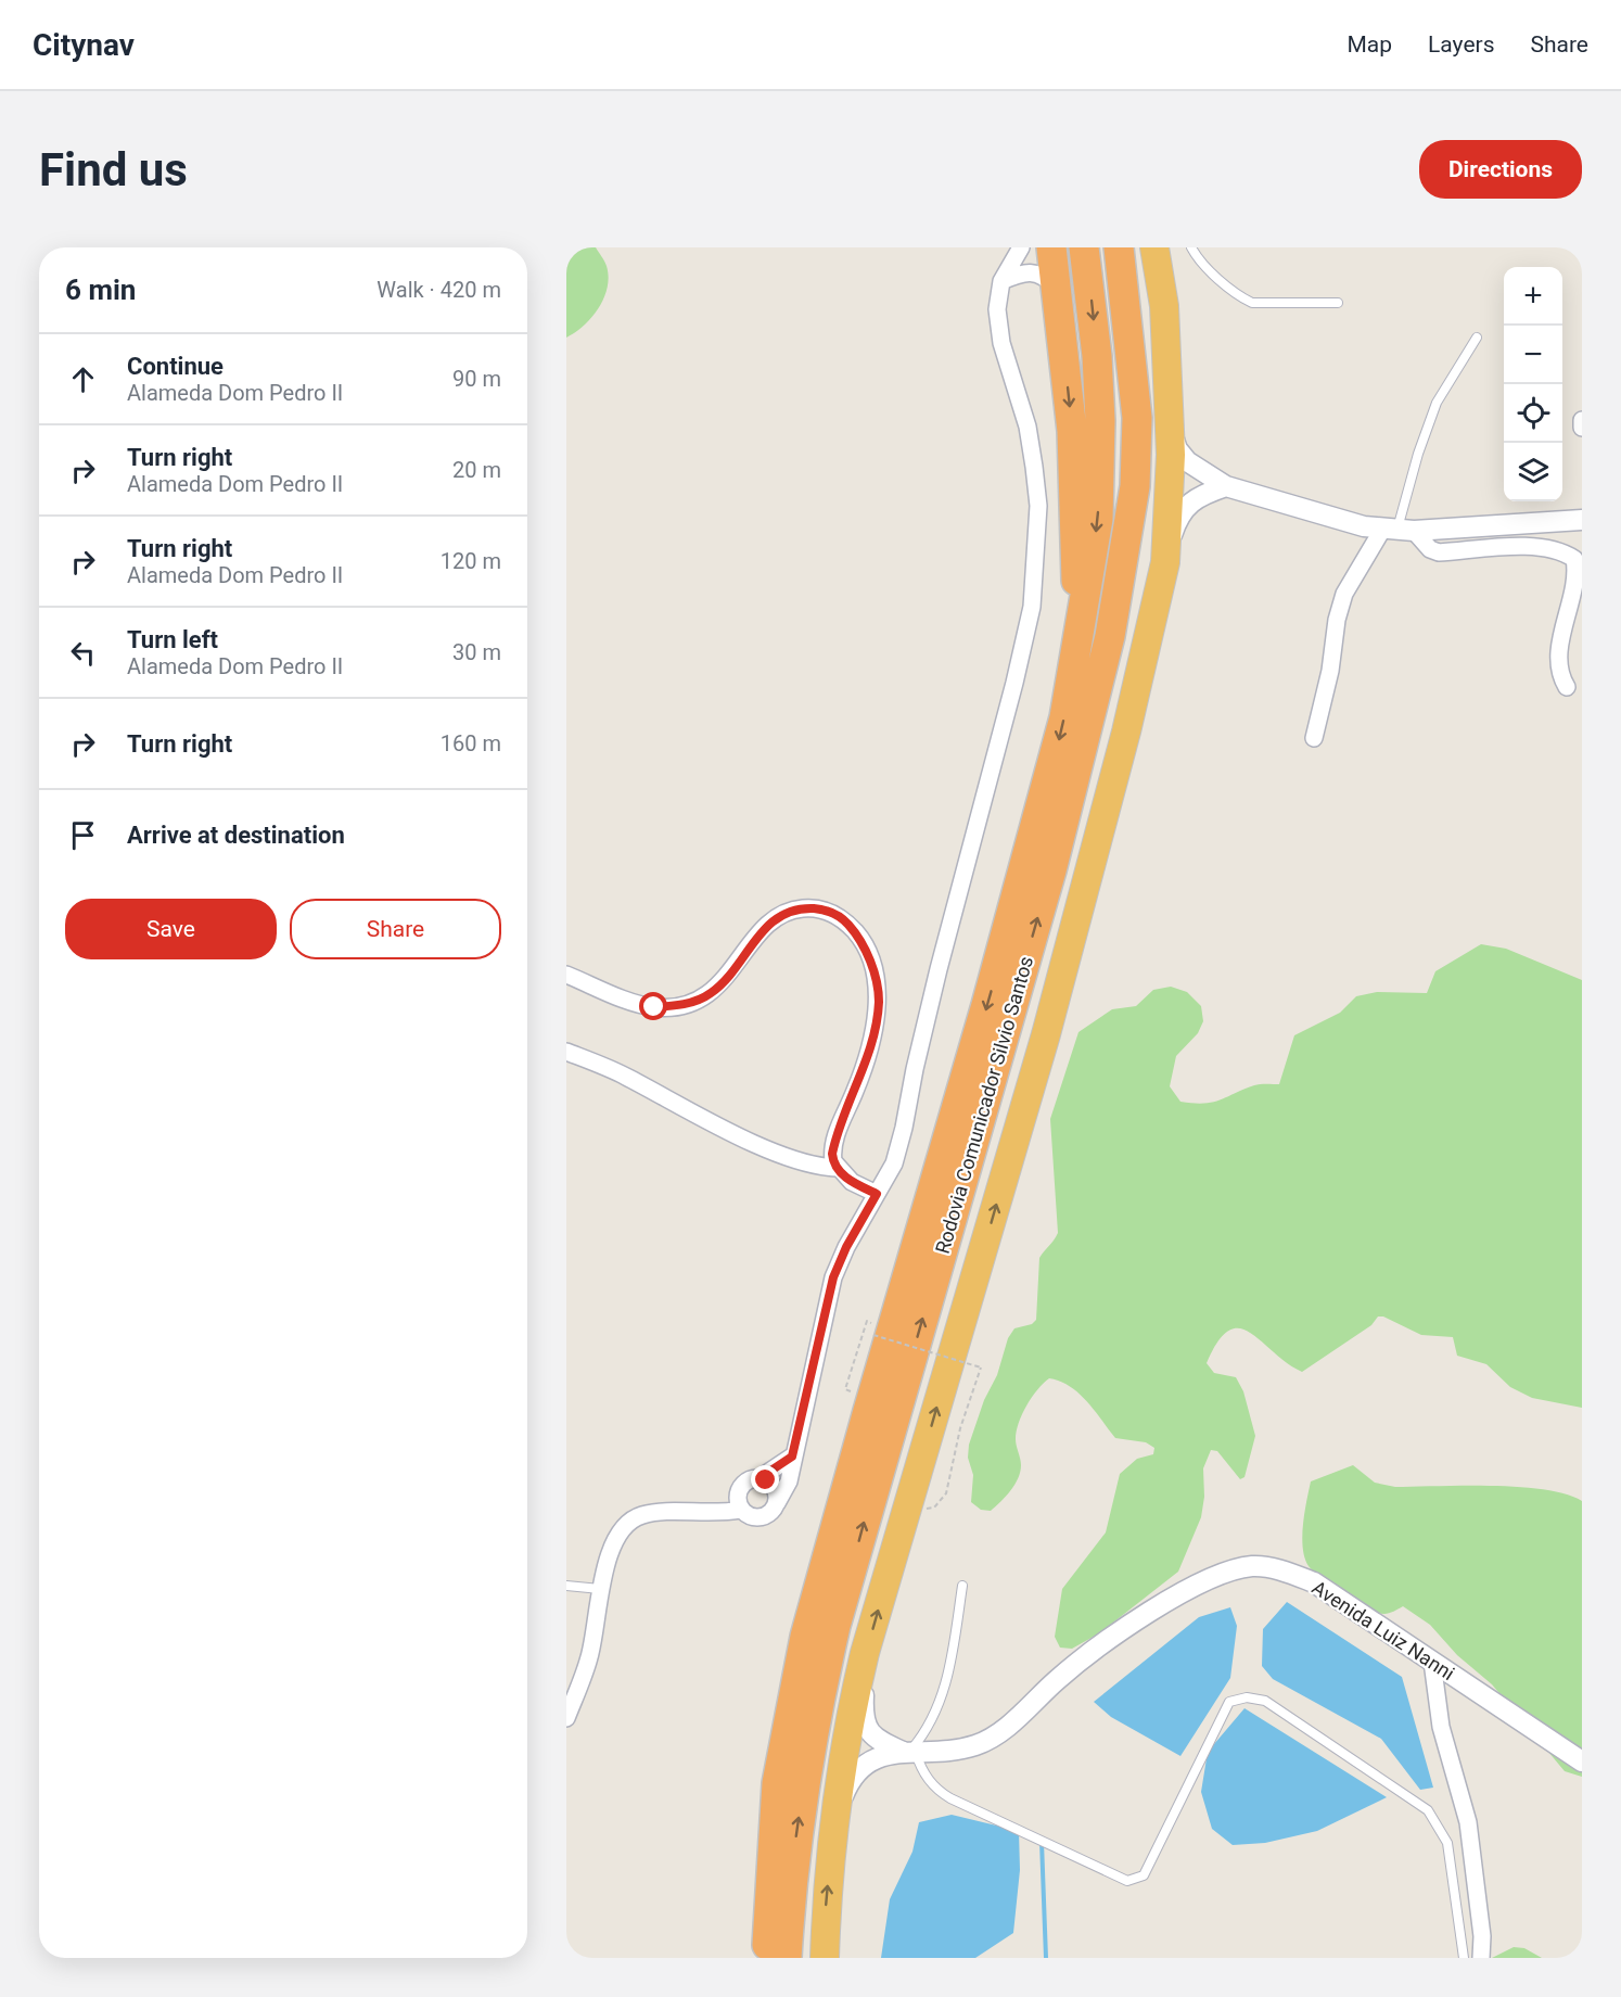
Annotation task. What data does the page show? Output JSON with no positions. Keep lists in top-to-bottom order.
{
  "streets": {
    "highway": ["Rodovia Comunicador Silvio Santos"],
    "street": ["Avenida Luiz Nanni"]
  },
  "page": {
    "header": "Citynav",
    "nav": ["Map", "Layers", "Share"],
    "buttons": [
      "Directions",
      ["Save", "Share"]
    ],
    "title": "Find us",
    "heading": ["6 min", "Walk · 420 m"],
    "map_buttons": ["+", "−"],
    "list": [
      ["Continue", "Alameda Dom Pedro II", "90 m"],
      ["Turn right", "Alameda Dom Pedro II", "20 m"],
      ["Turn right", "Alameda Dom Pedro II", "120 m"],
      ["Turn left", "Alameda Dom Pedro II", "30 m"],
      ["Turn right", "160 m"],
      "Arrive at destination"
    ]
  }
}
